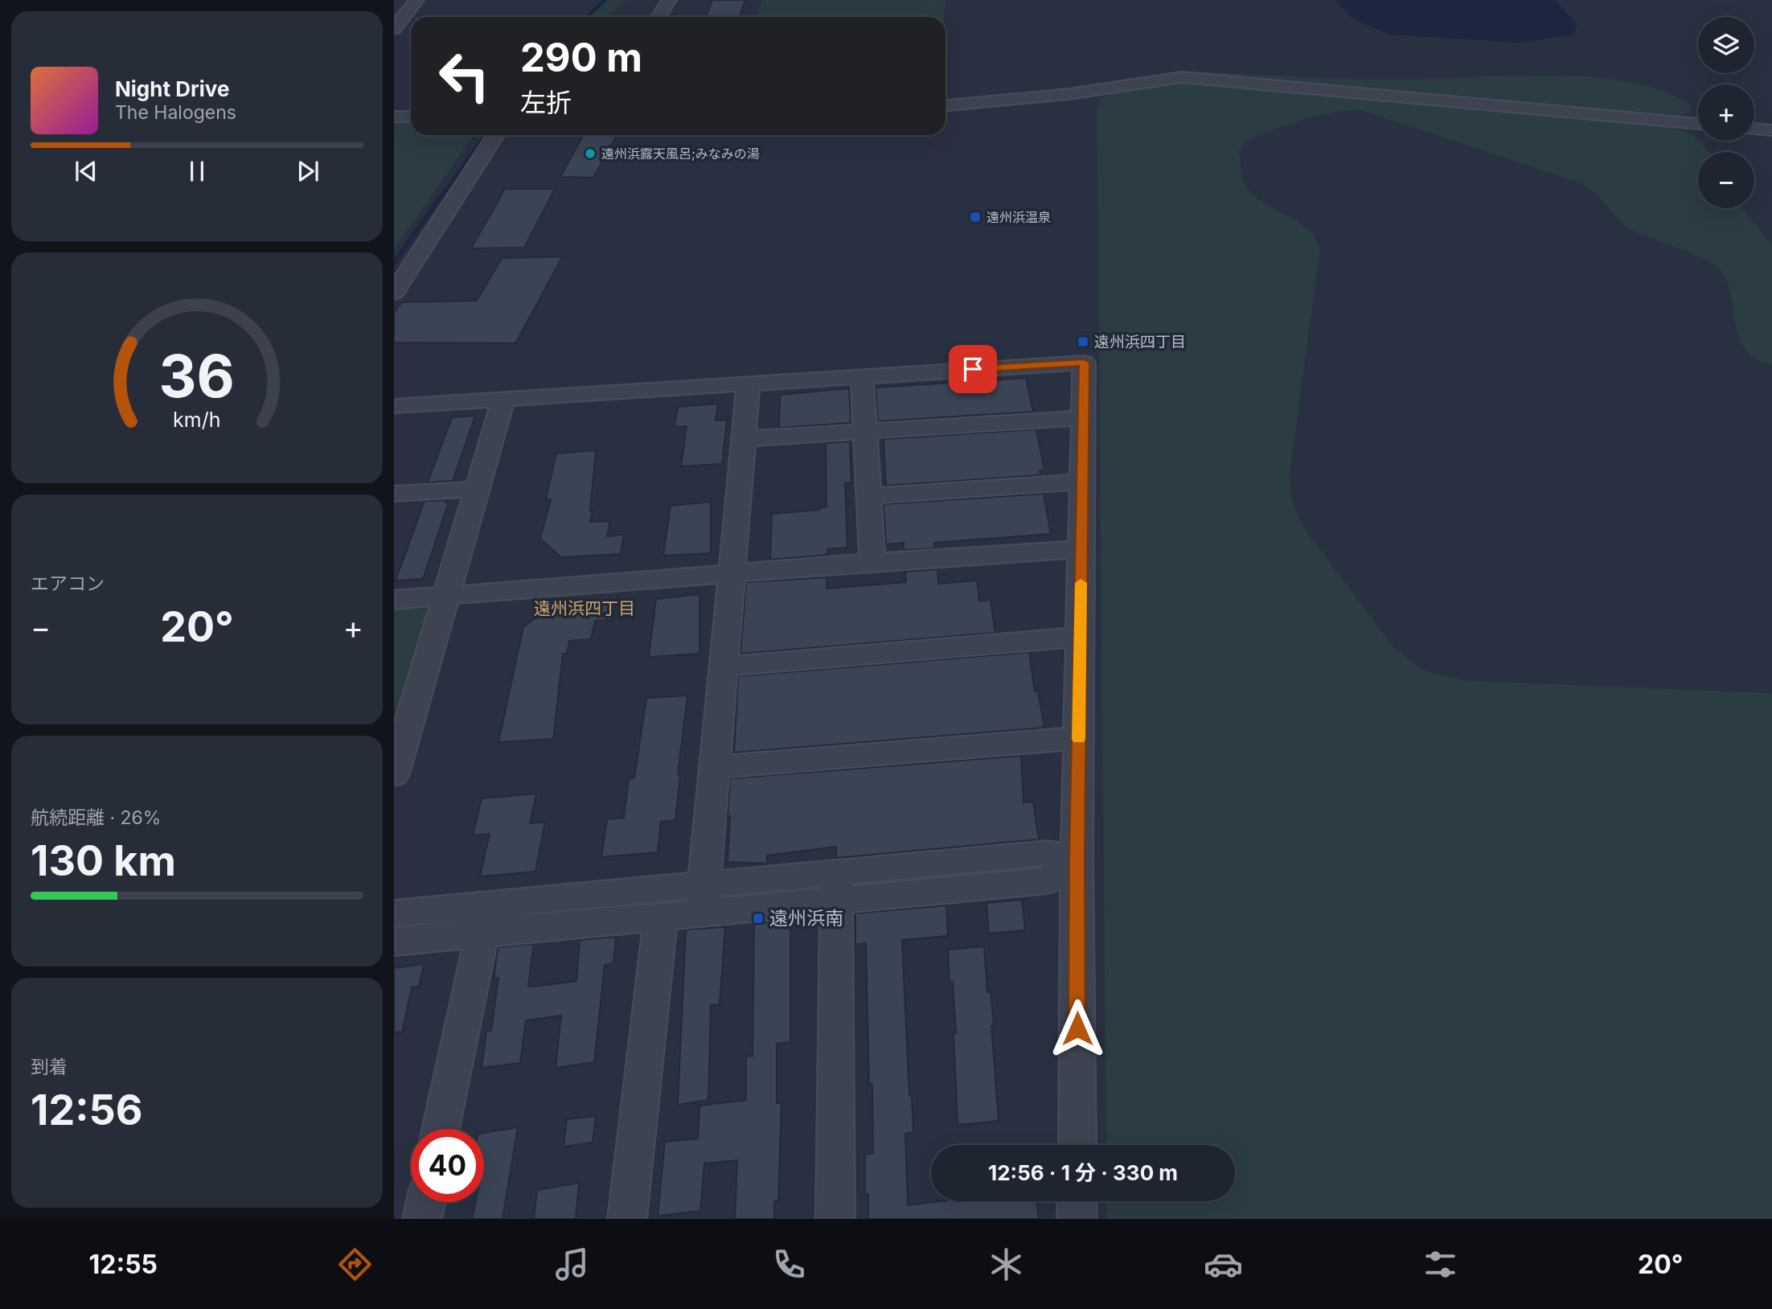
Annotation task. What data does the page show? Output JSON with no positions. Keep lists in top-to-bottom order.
{
  "districts": ["遠州浜四丁目"],
  "places": {
    "other": ["遠州浜露天風呂;みなみの湯"],
    "transit": ["遠州浜温泉", "遠州浜四丁目", "遠州浜南"]
  },
  "page": {
    "map_buttons": ["+", "−"],
    "turn": ["290 m", "左折"],
    "song": ["Night Drive", "The Halogens"],
    "tile": [
      "エアコン",
      ["航続距離 · 26%", "130 km"],
      ["到着", "12:56"]
    ],
    "heat": ["−", "20°", "+"],
    "limit": "40",
    "trip": "12:56 · 1 分 · 330 m",
    "tabs": ["12:55", "20°"],
    "gauge": ["36", "km/h"]
  }
}
